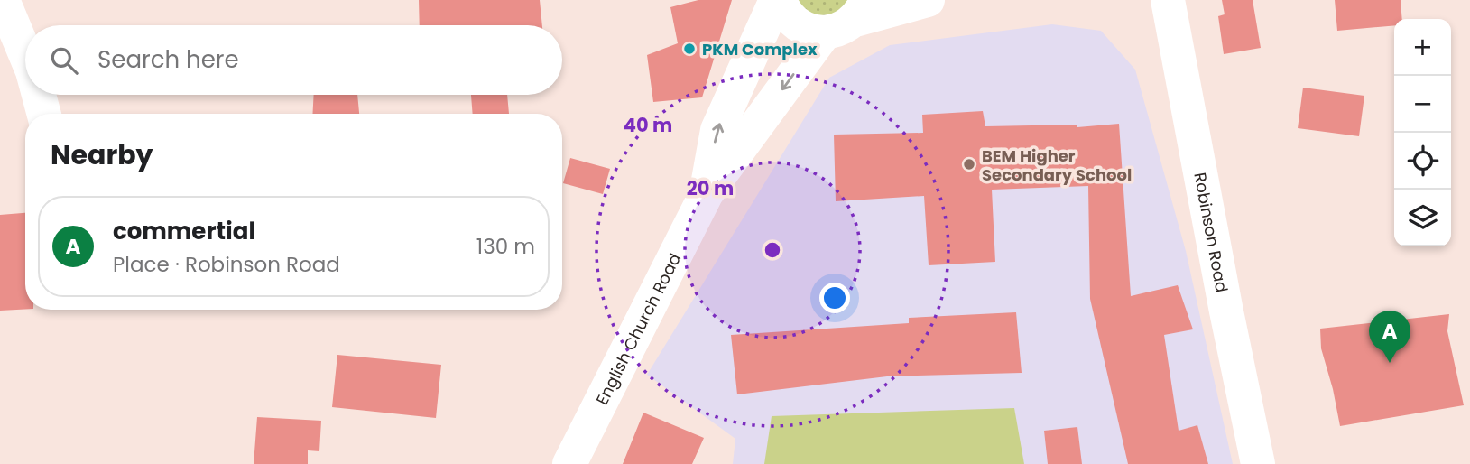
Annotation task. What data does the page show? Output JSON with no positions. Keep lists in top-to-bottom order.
{
  "streets": {
    "main road": ["Robinson Road", "English Church Road"]
  },
  "places": ["PKM Complex", "BEM Higher Secondary School"],
  "page": {
    "map_buttons": ["+", "−"],
    "search": "Search here",
    "heading": "Nearby",
    "list": [
      {
        "mark": "A",
        "name": "commertial",
        "note": "Place · Robinson Road",
        "value": "130 m"
      }
    ],
    "pins": "A"
  },
  "rings": ["40 m", "20 m"]
}
